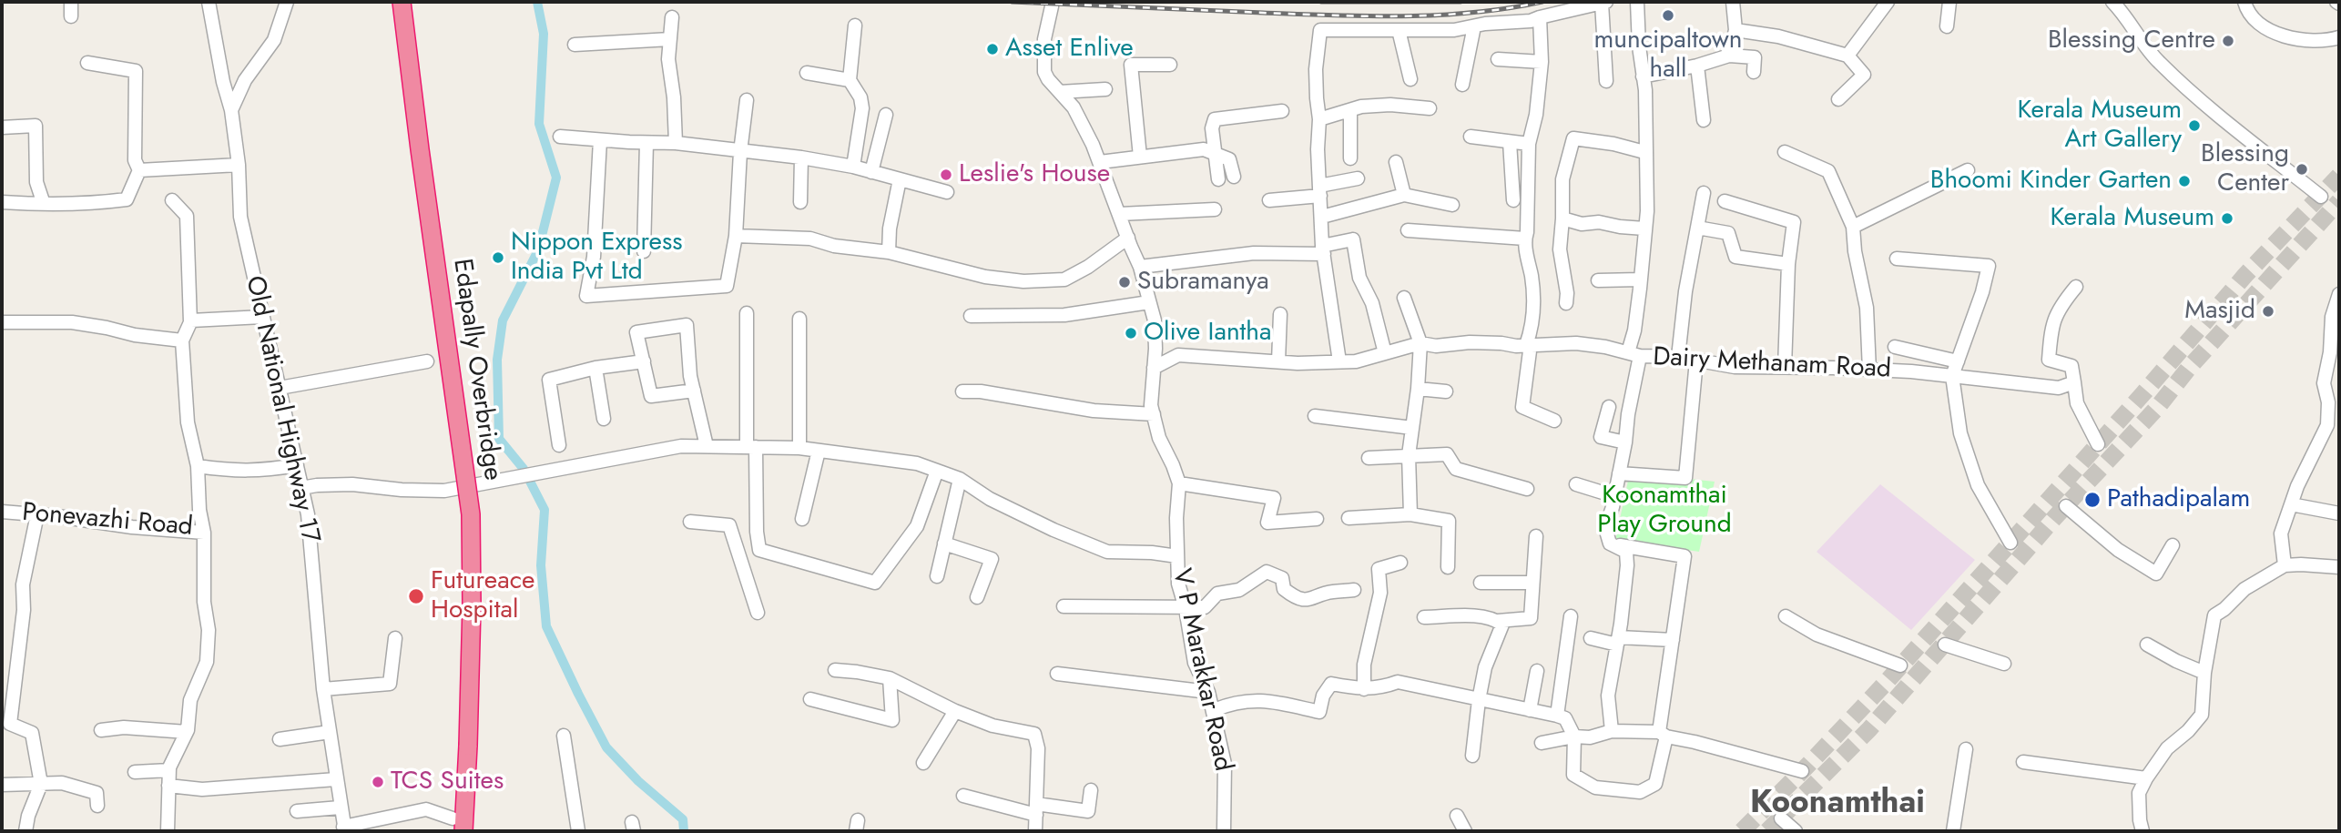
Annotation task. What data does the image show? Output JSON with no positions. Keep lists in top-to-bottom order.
{
  "streets": {
    "highway": ["Edapally Overbridge"],
    "street": [
      "Dairy Methanam Road",
      "Old National Highway 17",
      "Ponevazhi Road",
      "V P Marakkar Road"
    ]
  },
  "crossings": [
    ["Dairy Methanam Road", "V P Marakkar Road"]
  ],
  "districts": ["Koonamthai"],
  "parks": ["Koonamthai Play Ground"],
  "places": [
    "muncipaltown hall",
    "Blessing Centre",
    "Asset Enlive",
    "Kerala Museum Art Gallery",
    "Blessing Center",
    "Leslie's House",
    "Bhoomi Kinder Garten",
    "Kerala Museum",
    "Nippon Express India Pvt Ltd",
    "Subramanya",
    "Masjid",
    "Olive Iantha",
    "Pathadipalam",
    "Futureace Hospital",
    "TCS Suites"
  ]
}
